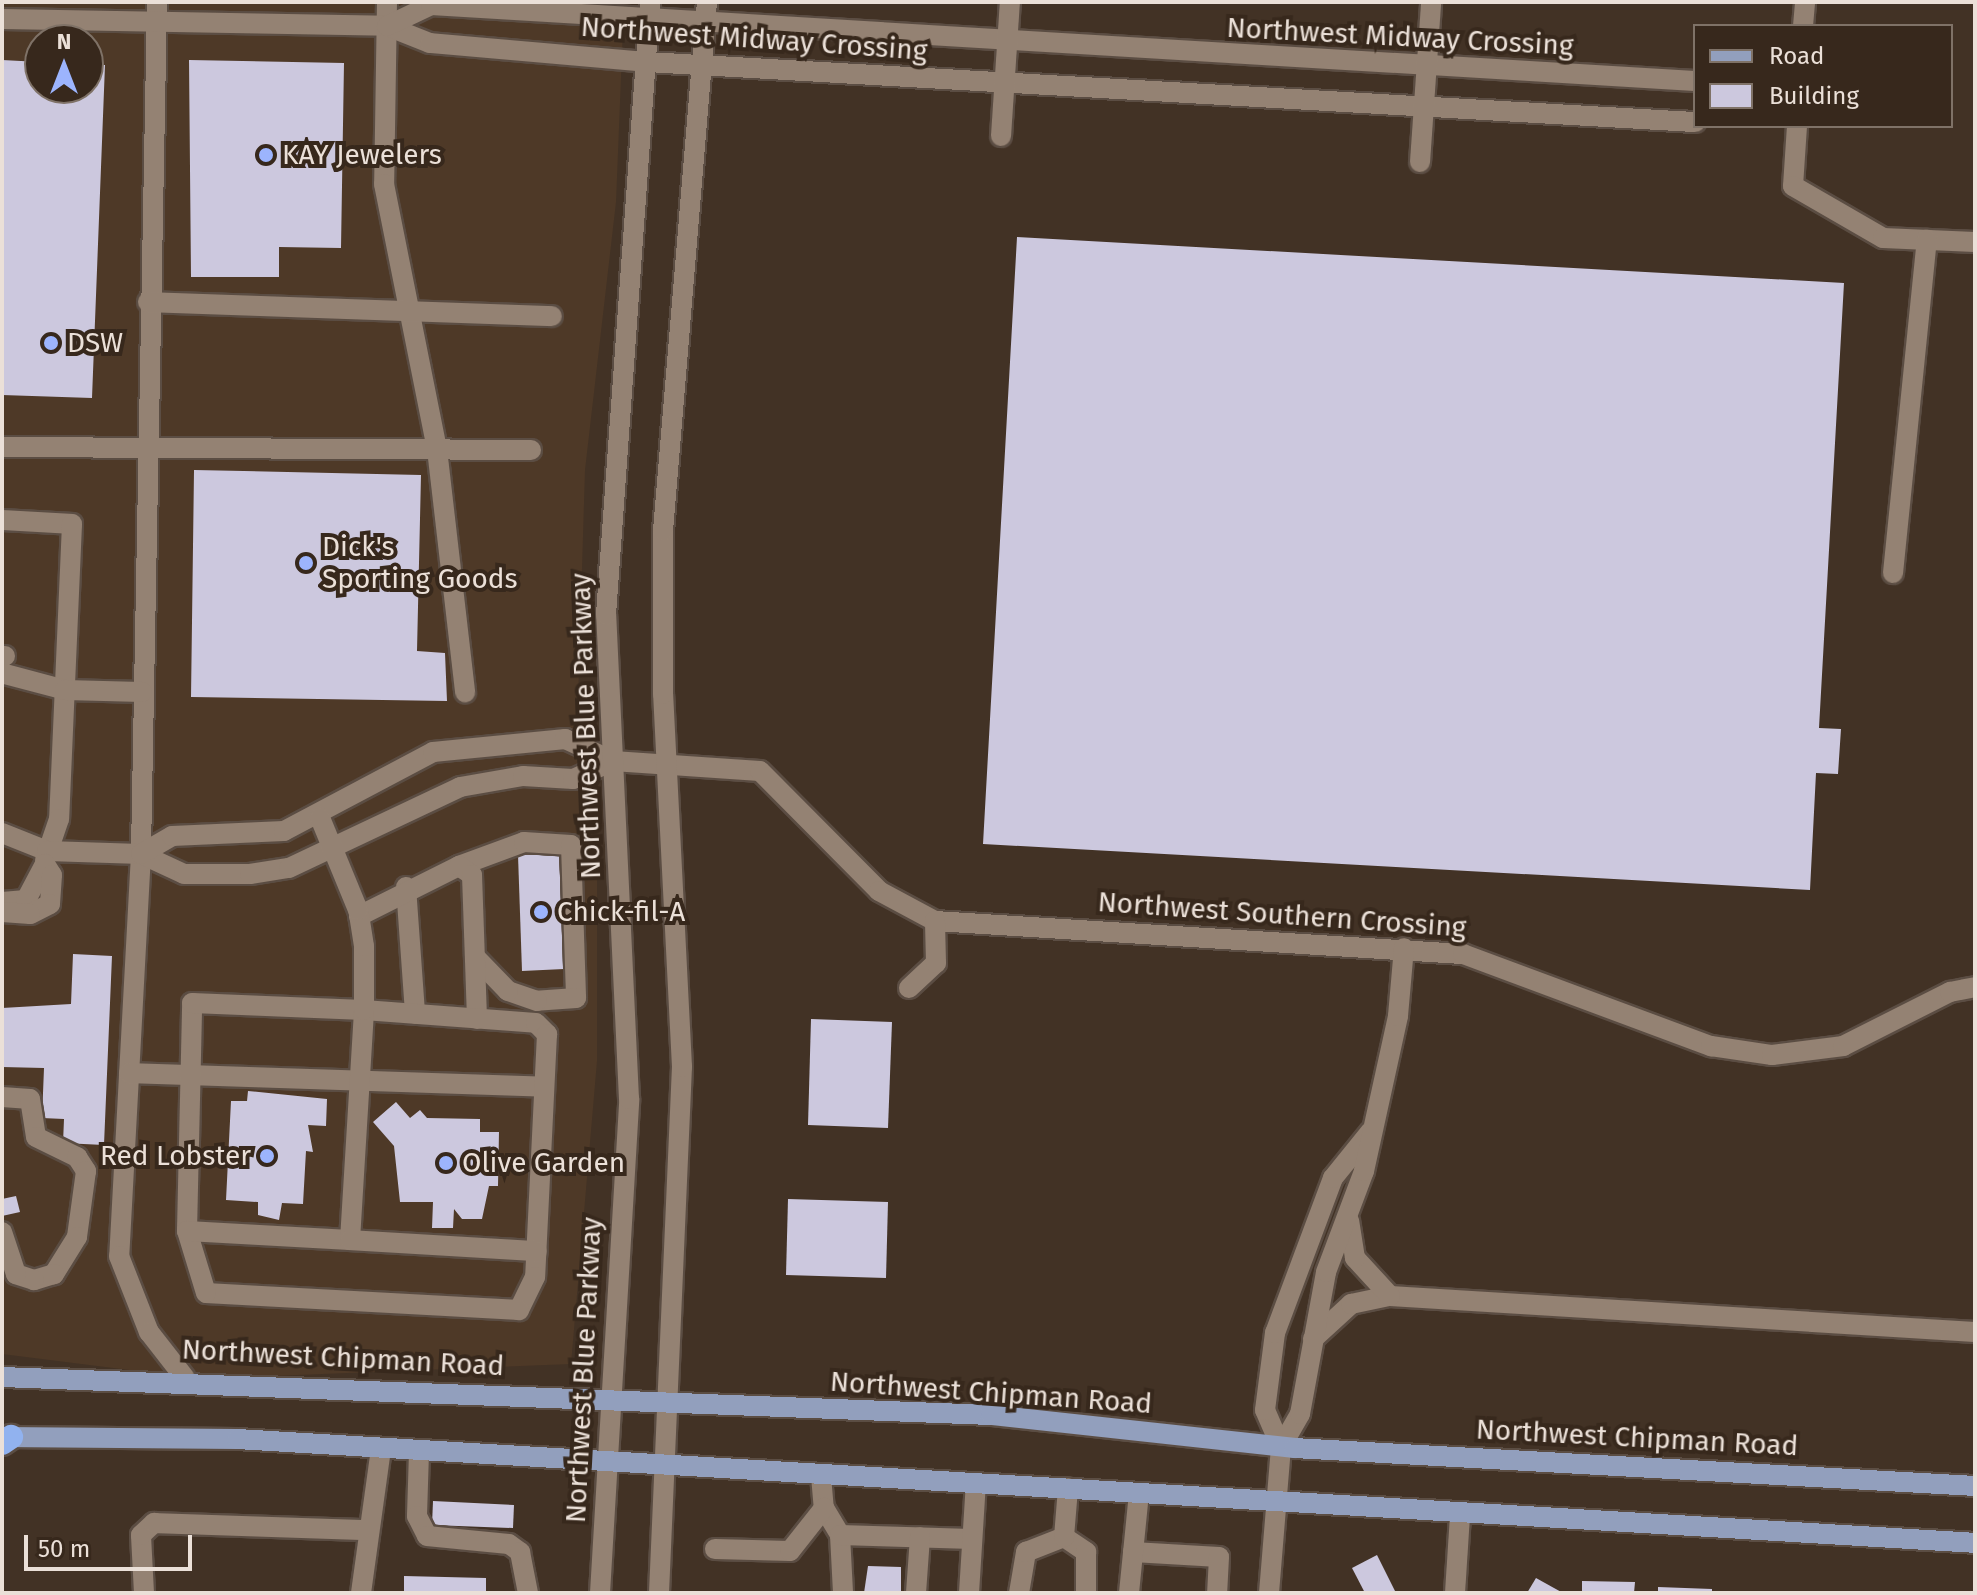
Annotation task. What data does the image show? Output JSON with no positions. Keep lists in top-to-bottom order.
{
  "streets": {
    "main road": ["Northwest Chipman Road"],
    "street": ["Northwest Midway Crossing", "Northwest Blue Parkway", "Northwest Southern Crossing"]
  },
  "crossings": [
    ["Northwest Midway Crossing", "Northwest Blue Parkway"],
    ["Northwest Blue Parkway", "Northwest Southern Crossing"],
    ["Northwest Blue Parkway", "Northwest Chipman Road"]
  ],
  "places": [
    "KAY Jewelers",
    "DSW",
    "Dick's Sporting Goods",
    "Chick-fil-A",
    "Red Lobster",
    "Olive Garden"
  ],
  "legend": ["Road", "Building"],
  "scale_bar": "50 m",
  "north": "top"
}
